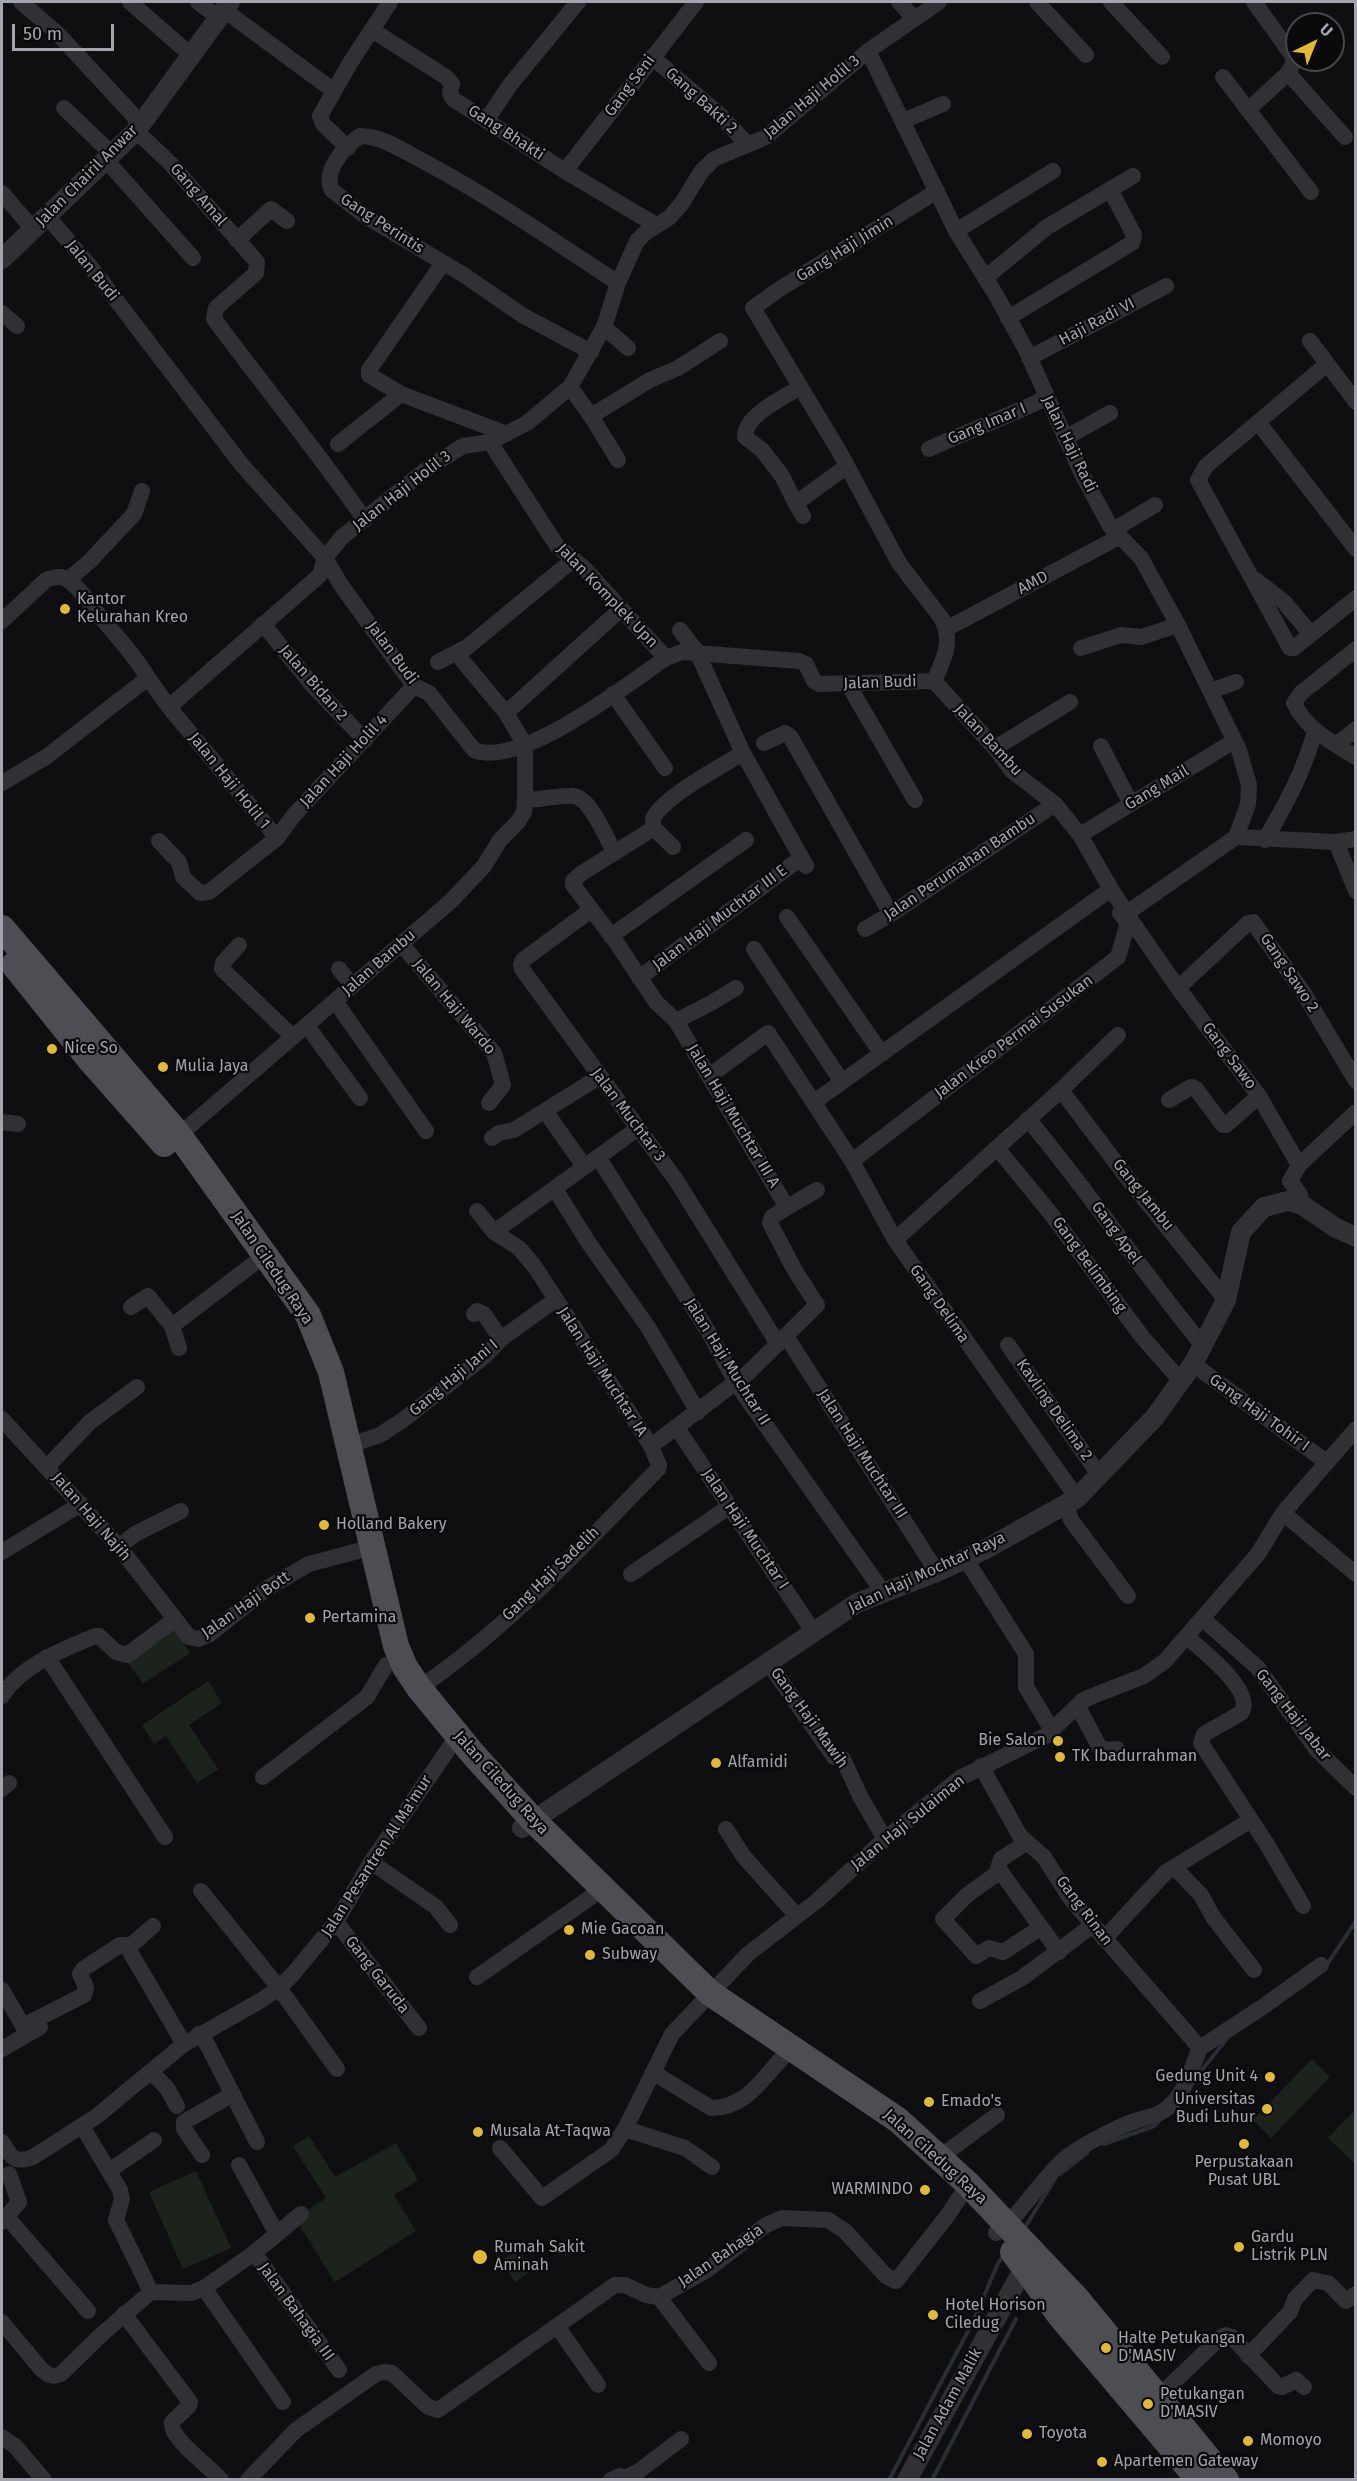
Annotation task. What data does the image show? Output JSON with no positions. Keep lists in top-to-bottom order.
{
  "streets": {
    "main road": ["Jalan Ciledug Raya"],
    "street": [
      "Gang Seni",
      "Jalan Haji Holil 3",
      "Gang Bakti 2",
      "Gang Bhakti",
      "Jalan Chairil Anwar",
      "Gang Amal",
      "Gang Perintis",
      "Gang Haji Jimin",
      "Jalan Budi",
      "Haji Radi VI",
      "Gang Imar I",
      "Jalan Haji Radi",
      "AMD",
      "Jalan Komplek Upn",
      "Jalan Bidan 2",
      "Jalan Bambu",
      "Jalan Haji Holil 4",
      "Jalan Haji Holil 1",
      "Gang Mail",
      "Jalan Perumahan Bambu",
      "Jalan Haji Muchtar III E",
      "Gang Sawo 2",
      "Jalan Haji Wardo",
      "Jalan Kreo Permai Susukan",
      "Gang Sawo",
      "Jalan Muchtar 3",
      "Jalan Haji Muchtar III A",
      "Gang Jambu",
      "Gang Apel",
      "Gang Belimbing",
      "Gang Delima",
      "Jalan Haji Muchtar II",
      "Jalan Haji Muchtar IA",
      "Gang Haji Jani I",
      "Kavling Delima 2",
      "Gang Haji Tohir I",
      "Jalan Haji Muchtar III",
      "Jalan Haji Najih",
      "Jalan Haji Muchtar I",
      "Jalan Haji Mochtar Raya",
      "Gang Haji Sadelih",
      "Jalan Haji Bott",
      "Gang Haji Jabar",
      "Gang Haji Mawih",
      "Jalan Haji Sulaiman",
      "Jalan Pesantren Al Ma'mur",
      "Gang Rinan",
      "Gang Garuda",
      "Jalan Bahagia",
      "Jalan Bahagia III",
      "Jalan Adam Malik"
    ]
  },
  "crossings": [
    ["Gang Seni", "Gang Bakti 2"],
    ["Gang Seni", "Gang Bhakti"],
    ["Jalan Haji Holil 3", "Gang Bakti 2"],
    ["Jalan Haji Holil 3", "Gang Bhakti"],
    ["Jalan Haji Holil 3", "Gang Amal"],
    ["Jalan Haji Holil 3", "Gang Perintis"],
    ["Jalan Haji Holil 3", "Jalan Budi"],
    ["Jalan Haji Holil 3", "Jalan Haji Radi"],
    ["Jalan Haji Holil 3", "Jalan Komplek Upn"],
    ["Jalan Haji Holil 3", "Jalan Bidan 2"],
    ["Jalan Haji Holil 3", "Jalan Haji Holil 1"],
    ["Jalan Chairil Anwar", "Gang Amal"],
    ["Jalan Chairil Anwar", "Jalan Budi"],
    ["Gang Haji Jimin", "Jalan Haji Radi"],
    ["Jalan Budi", "Jalan Komplek Upn"],
    ["Jalan Budi", "Jalan Bambu"],
    ["Jalan Budi", "Jalan Haji Holil 4"],
    ["Haji Radi VI", "Jalan Haji Radi"],
    ["Gang Imar I", "Jalan Haji Radi"],
    ["Jalan Haji Radi", "AMD"],
    ["Jalan Haji Radi", "Gang Mail"],
    ["Jalan Bidan 2", "Jalan Haji Holil 4"],
    ["Jalan Bambu", "Gang Mail"],
    ["Jalan Bambu", "Jalan Perumahan Bambu"],
    ["Jalan Bambu", "Jalan Haji Wardo"],
    ["Jalan Bambu", "Jalan Kreo Permai Susukan"],
    ["Jalan Bambu", "Gang Sawo"],
    ["Jalan Bambu", "Jalan Ciledug Raya"],
    ["Jalan Haji Holil 4", "Jalan Haji Holil 1"],
    ["Jalan Haji Muchtar III E", "Jalan Haji Muchtar III A"],
    ["Gang Sawo 2", "Gang Sawo"],
    ["Jalan Kreo Permai Susukan", "Gang Delima"],
    ["Jalan Muchtar 3", "Jalan Haji Muchtar III A"],
    ["Jalan Muchtar 3", "Jalan Haji Muchtar III"],
    ["Jalan Haji Muchtar III A", "Gang Delima"],
    ["Jalan Haji Muchtar III A", "Jalan Haji Muchtar II"],
    ["Jalan Haji Muchtar III A", "Jalan Haji Muchtar IA"],
    ["Jalan Haji Muchtar III A", "Jalan Haji Muchtar III"],
    ["Gang Jambu", "Jalan Haji Mochtar Raya"],
    ["Gang Apel", "Jalan Haji Mochtar Raya"],
    ["Gang Belimbing", "Jalan Haji Mochtar Raya"],
    ["Jalan Ciledug Raya", "Gang Haji Jani I"],
    ["Jalan Ciledug Raya", "Jalan Haji Mochtar Raya"],
    ["Jalan Ciledug Raya", "Gang Haji Sadelih"],
    ["Jalan Ciledug Raya", "Jalan Haji Bott"],
    ["Jalan Ciledug Raya", "Jalan Haji Sulaiman"],
    ["Jalan Ciledug Raya", "Jalan Pesantren Al Ma'mur"],
    ["Jalan Ciledug Raya", "Jalan Bahagia"],
    ["Jalan Ciledug Raya", "Jalan Adam Malik"],
    ["Gang Delima", "Jalan Haji Mochtar Raya"],
    ["Jalan Haji Muchtar II", "Jalan Haji Muchtar IA"],
    ["Jalan Haji Muchtar II", "Jalan Haji Mochtar Raya"],
    ["Jalan Haji Muchtar IA", "Gang Haji Jani I"],
    ["Jalan Haji Muchtar IA", "Jalan Haji Muchtar I"],
    ["Jalan Haji Muchtar IA", "Gang Haji Sadelih"],
    ["Kavling Delima 2", "Jalan Haji Mochtar Raya"],
    ["Gang Haji Tohir I", "Jalan Haji Mochtar Raya"],
    ["Gang Haji Tohir I", "Jalan Haji Sulaiman"],
    ["Jalan Haji Muchtar III", "Jalan Haji Mochtar Raya"],
    ["Jalan Haji Najih", "Jalan Haji Bott"],
    ["Jalan Haji Muchtar I", "Jalan Haji Mochtar Raya"],
    ["Jalan Haji Mochtar Raya", "Gang Haji Mawih"],
    ["Gang Haji Jabar", "Jalan Haji Sulaiman"],
    ["Gang Haji Mawih", "Jalan Haji Sulaiman"],
    ["Jalan Haji Sulaiman", "Gang Rinan"],
    ["Jalan Pesantren Al Ma'mur", "Gang Garuda"]
  ],
  "places": [
    "Kantor Kelurahan Kreo",
    "Nice So",
    "Mulia Jaya",
    "Holland Bakery",
    "Pertamina",
    "Bie Salon",
    "TK Ibadurrahman",
    "Alfamidi",
    "Mie Gacoan",
    "Subway",
    "Gedung Unit 4",
    "Emado's",
    "Universitas Budi Luhur",
    "Musala At-Taqwa",
    "Perpustakaan Pusat UBL",
    "WARMINDO",
    "Gardu Listrik PLN",
    "Rumah Sakit Aminah",
    "Hotel Horison Ciledug",
    "Halte Petukangan D'MASIV",
    "Petukangan D'MASIV",
    "Toyota",
    "Momoyo",
    "Apartemen Gateway"
  ],
  "scale_bar": "50 m",
  "north": "top right"
}
